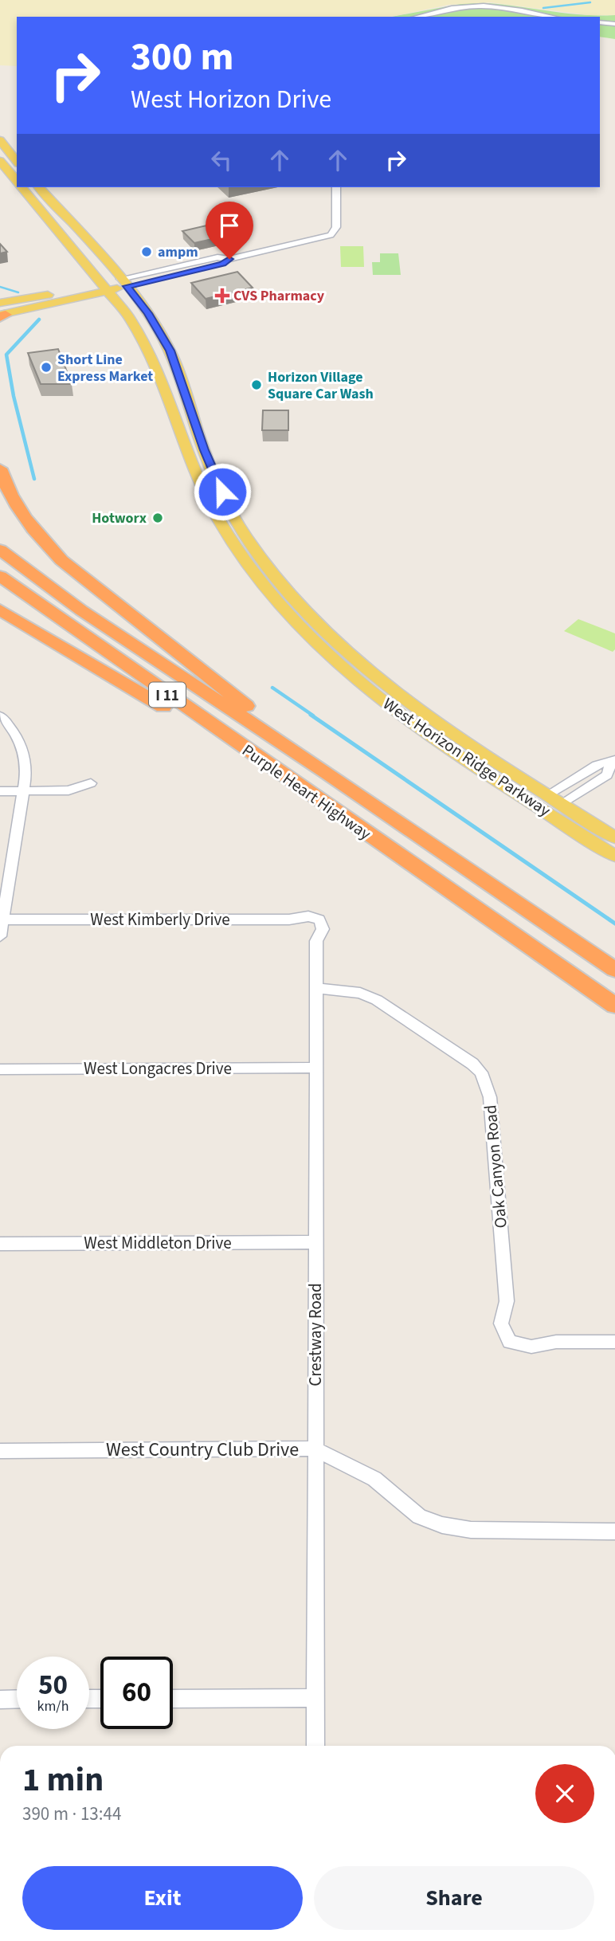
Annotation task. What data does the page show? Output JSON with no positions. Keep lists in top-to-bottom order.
{
  "streets": {
    "highway": ["I 11", "Purple Heart Highway"],
    "main road": ["West Horizon Ridge Parkway"],
    "street": [
      "West Kimberly Drive",
      "West Longacres Drive",
      "Oak Canyon Road",
      "West Middleton Drive",
      "Crestway Road",
      "West Country Club Drive"
    ]
  },
  "crossings": [
    ["West Kimberly Drive", "Crestway Road"],
    ["West Longacres Drive", "Crestway Road"],
    ["Oak Canyon Road", "Crestway Road"],
    ["West Middleton Drive", "Crestway Road"],
    ["Crestway Road", "West Country Club Drive"]
  ],
  "places": {
    "other": [
      "ampm",
      "Short Line Express Market",
      "Horizon Village Square Car Wash",
      "Hotworx"
    ],
    "health": ["CVS Pharmacy"]
  },
  "page": {
    "turn": ["300 m", "West Horizon Drive"],
    "speed": "50 km/h",
    "limit": "60",
    "heading": ["1 min", "390 m · 13:44"],
    "buttons": ["Exit", "Share"]
  }
}
